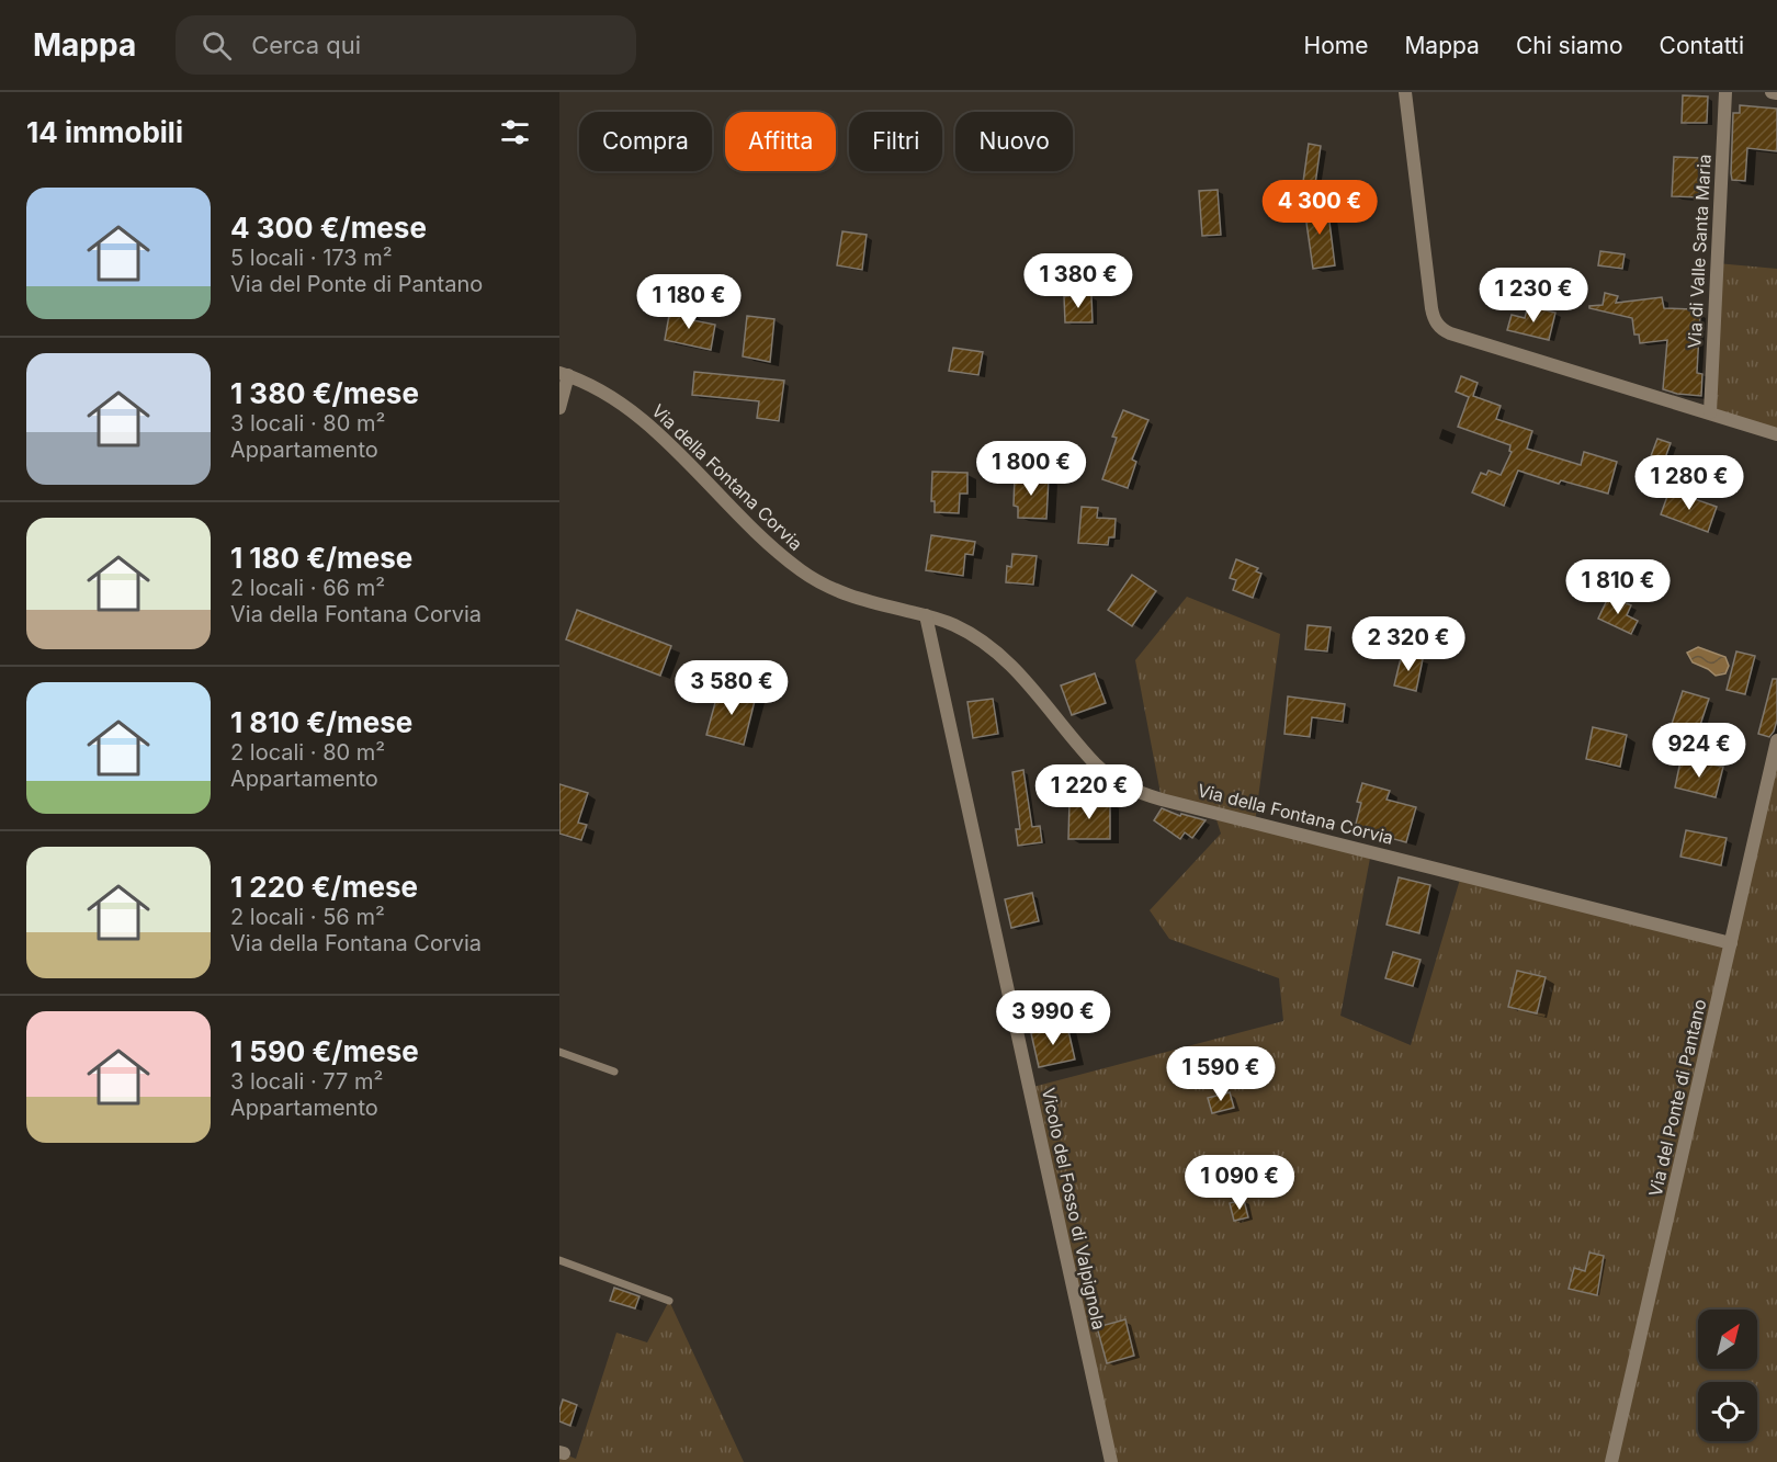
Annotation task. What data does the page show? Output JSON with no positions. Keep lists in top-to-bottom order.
{
  "streets": {
    "street": [
      "Via di Valle Santa Maria",
      "Via della Fontana Corvia",
      "Via del Ponte di Pantano",
      "Vicolo del Fosso di Valpignola"
    ]
  },
  "crossings": [
    ["Via della Fontana Corvia", "Via del Ponte di Pantano"],
    ["Via della Fontana Corvia", "Vicolo del Fosso di Valpignola"]
  ],
  "north": "top right",
  "page": {
    "header": "Mappa",
    "search": "Cerca qui",
    "nav": [
      "Home",
      "Mappa",
      "Chi siamo",
      "Contatti"
    ],
    "heading": "14 immobili",
    "chip": [
      "Compra",
      "Affitta",
      "Filtri",
      "Nuovo"
    ],
    "list": [
      {
        "name": "4 300 €/mese",
        "note": "5 locali · 173 m² · Via del Ponte di Pantano"
      },
      {
        "name": "1 380 €/mese",
        "note": "3 locali · 80 m² · Appartamento"
      },
      {
        "name": "1 180 €/mese",
        "note": "2 locali · 66 m² · Via della Fontana Corvia"
      },
      {
        "name": "1 810 €/mese",
        "note": "2 locali · 80 m² · Appartamento"
      },
      {
        "name": "1 220 €/mese",
        "note": "2 locali · 56 m² · Via della Fontana Corvia"
      },
      {
        "name": "1 590 €/mese",
        "note": "3 locali · 77 m² · Appartamento"
      }
    ],
    "price": [
      "4 300 €",
      "1 380 €",
      "1 230 €",
      "1 180 €",
      "1 800 €",
      "1 280 €",
      "1 810 €",
      "2 320 €",
      "3 580 €",
      "924 €",
      "1 220 €",
      "3 990 €",
      "1 590 €",
      "1 090 €"
    ]
  }
}
